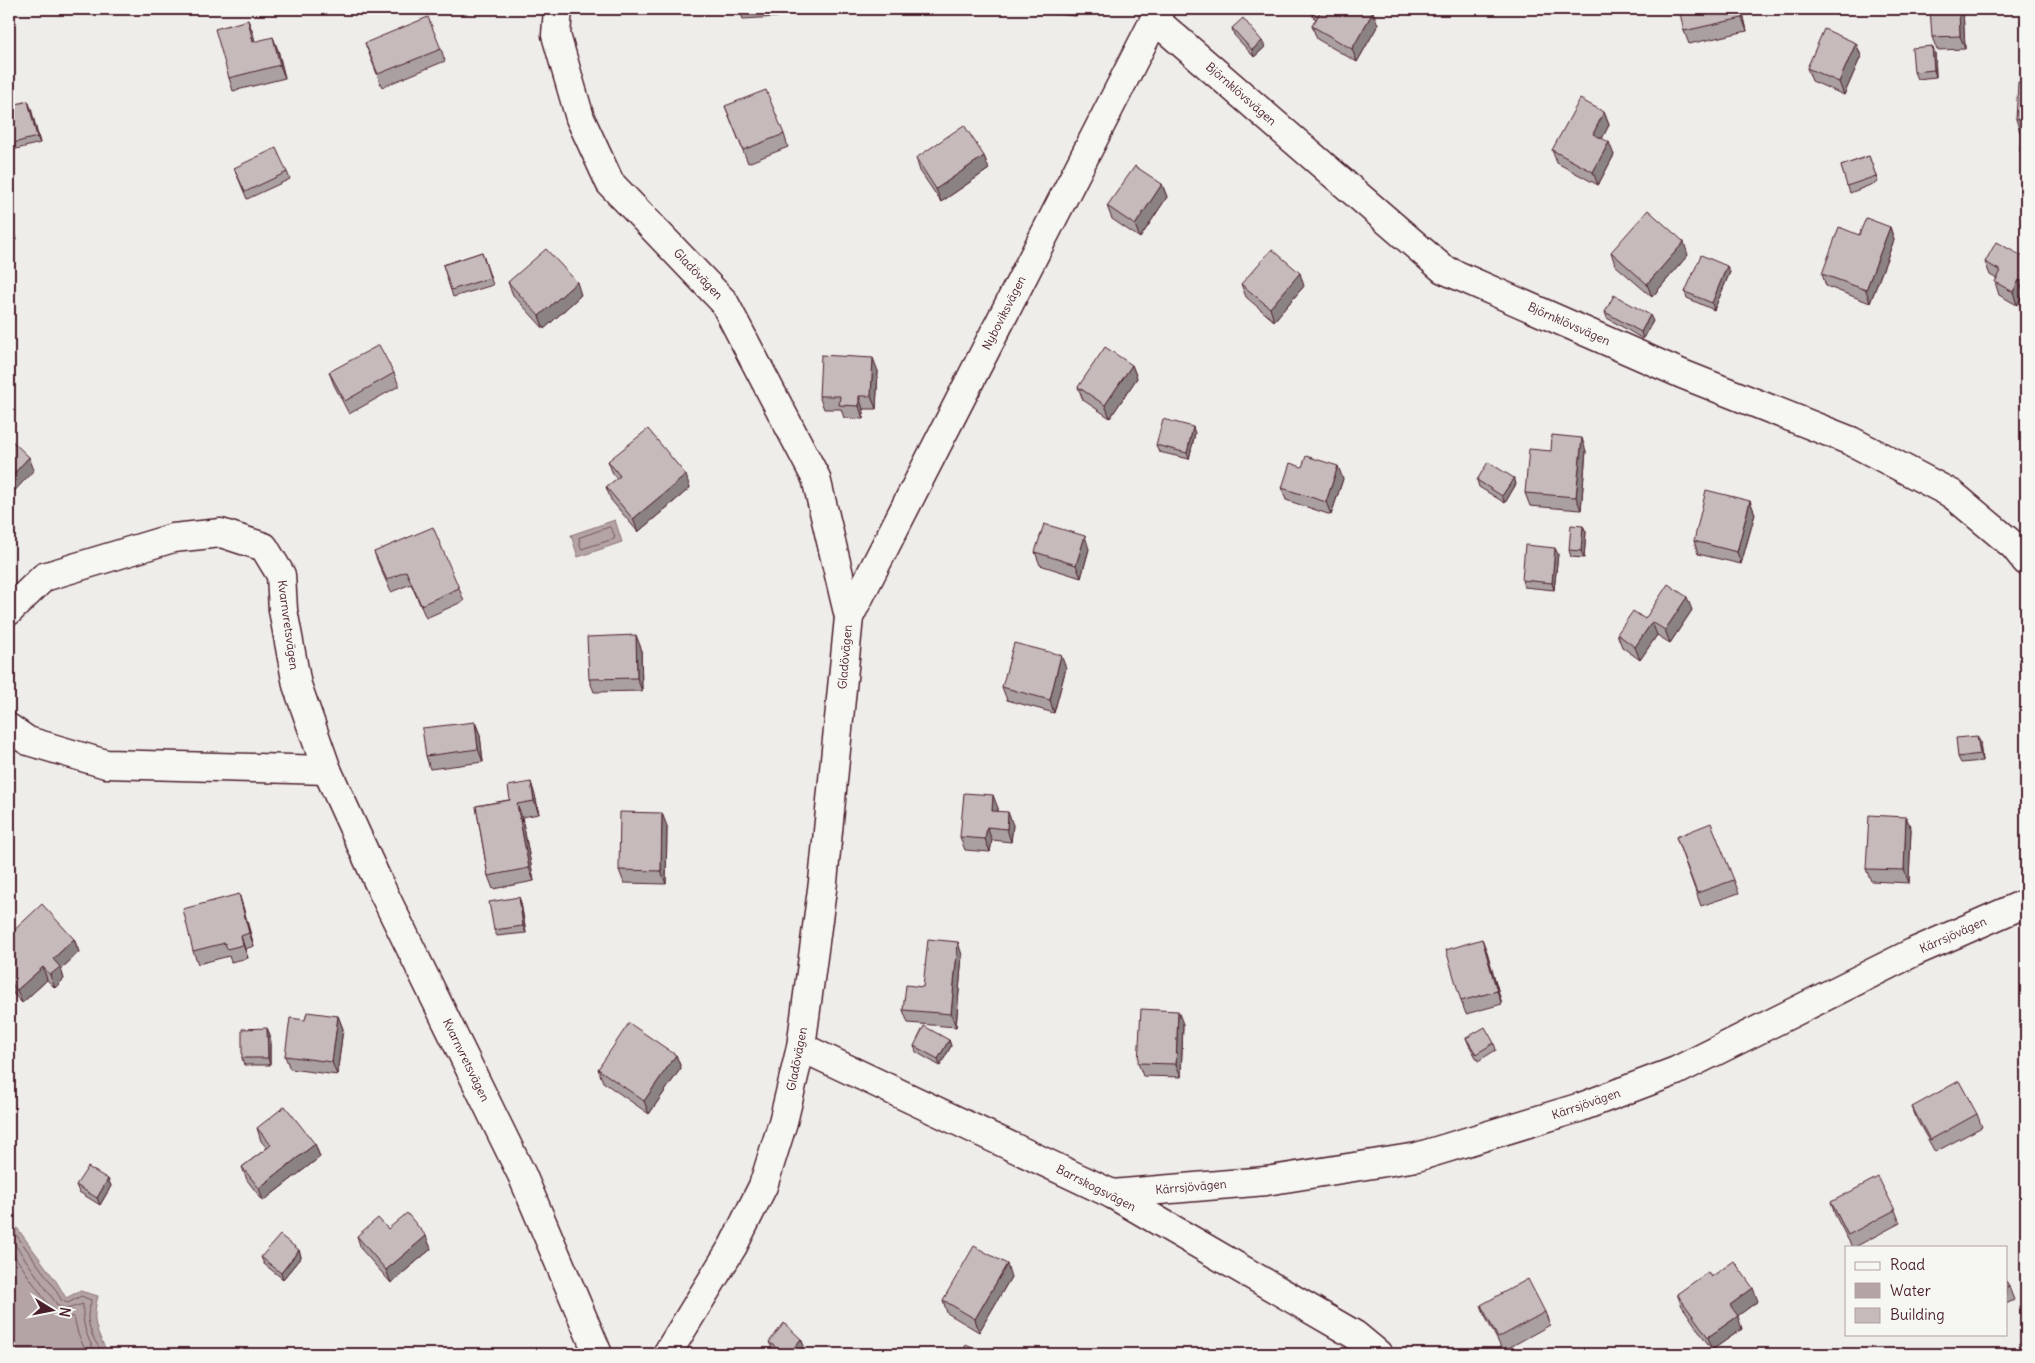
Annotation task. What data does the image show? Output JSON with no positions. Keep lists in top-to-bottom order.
{
  "streets": {
    "street": [
      "Björnklövsvägen",
      "Gladövägen",
      "Nyboviksvägen",
      "Kvarnvretsvägen",
      "Kärrsjövägen",
      "Barrskogsvägen"
    ]
  },
  "crossings": [
    ["Björnklövsvägen", "Nyboviksvägen"],
    ["Gladövägen", "Nyboviksvägen"],
    ["Gladövägen", "Barrskogsvägen"],
    ["Kärrsjövägen", "Barrskogsvägen"]
  ],
  "legend": ["Road", "Water", "Building"],
  "north": "right"
}
